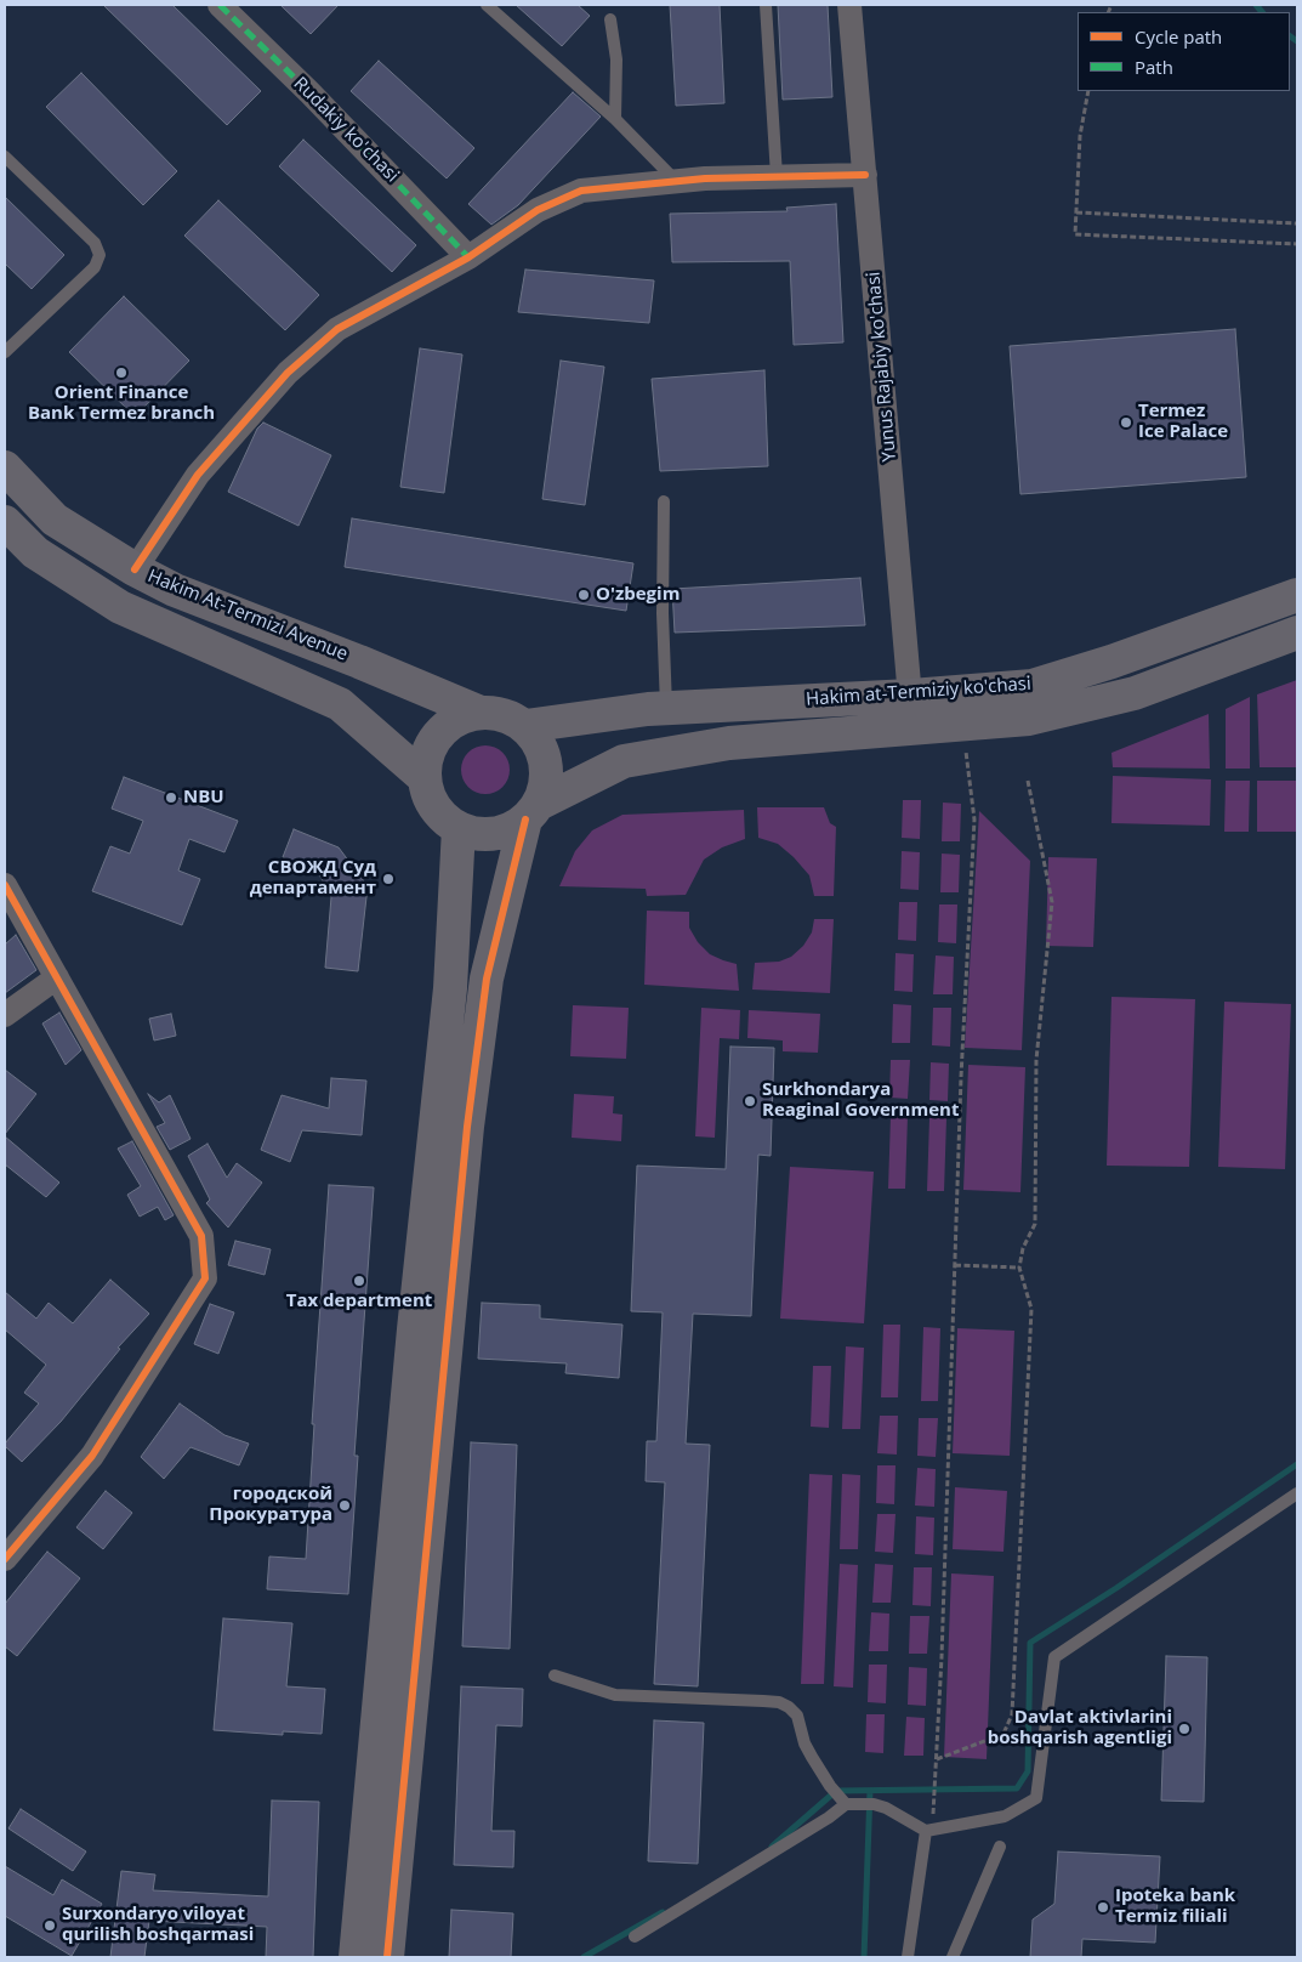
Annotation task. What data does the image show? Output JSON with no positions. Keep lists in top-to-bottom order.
{
  "streets": {
    "main road": ["Hakim At-Termizi Avenue", "Hakim at-Termiziy ko'chasi"],
    "street": ["Rudakiy ko'chasi", "Yunus Rajabiy ko'chasi"]
  },
  "crossings": [
    ["Yunus Rajabiy ko'chasi", "Hakim at-Termiziy ko'chasi"],
    ["Hakim At-Termizi Avenue", "Hakim at-Termiziy ko'chasi"]
  ],
  "places": [
    "Orient Finance Bank Termez branch",
    "Termez Ice Palace",
    "O'zbegim",
    "NBU",
    "СВОЖД Суд департамент",
    "Surkhondarya Reaginal Government",
    "Tax department",
    "городской Прокуратура",
    "Davlat aktivlarini boshqarish agentligi",
    "Ipoteka bank Termiz filiali",
    "Surxondaryo viloyat qurilish boshqarmasi"
  ],
  "legend": ["Cycle path", "Path"]
}
